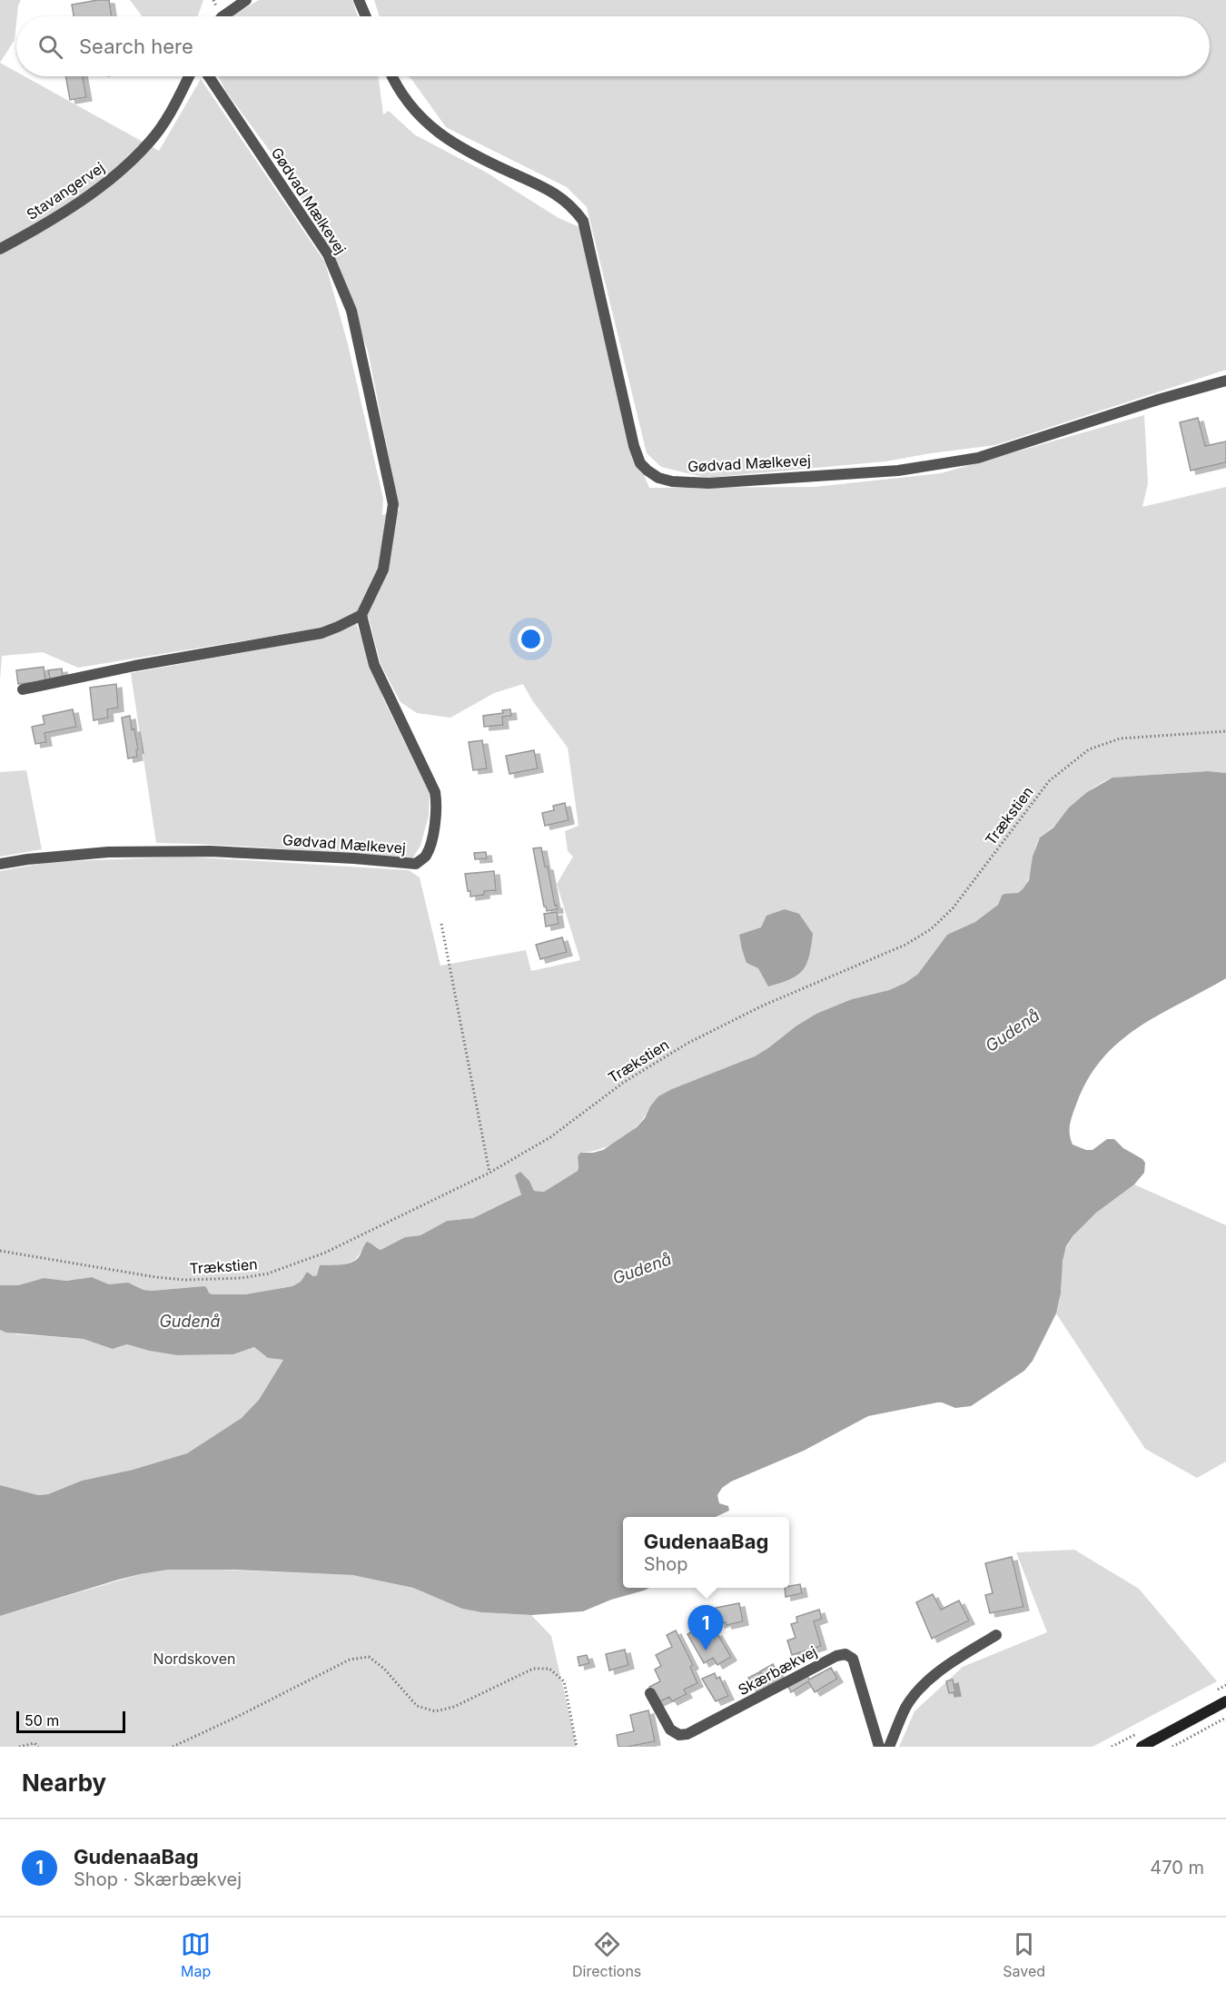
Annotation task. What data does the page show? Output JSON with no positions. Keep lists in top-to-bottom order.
{
  "streets": {
    "street": ["Stavangervej", "Gødvad Mælkevej", "Skærbækvej"],
    "path": ["Trækstien"]
  },
  "water": ["Gudenå"],
  "parks": ["Nordskoven"],
  "scale_bar": "50 m",
  "page": {
    "search": "Search here",
    "popup": ["GudenaaBag", "Shop"],
    "pins": "1",
    "scale": "50 m",
    "heading": "Nearby",
    "list": [
      {
        "mark": "1",
        "name": "GudenaaBag",
        "note": "Shop · Skærbækvej",
        "value": "470 m"
      }
    ],
    "nav": ["Map", "Directions", "Saved"]
  }
}
